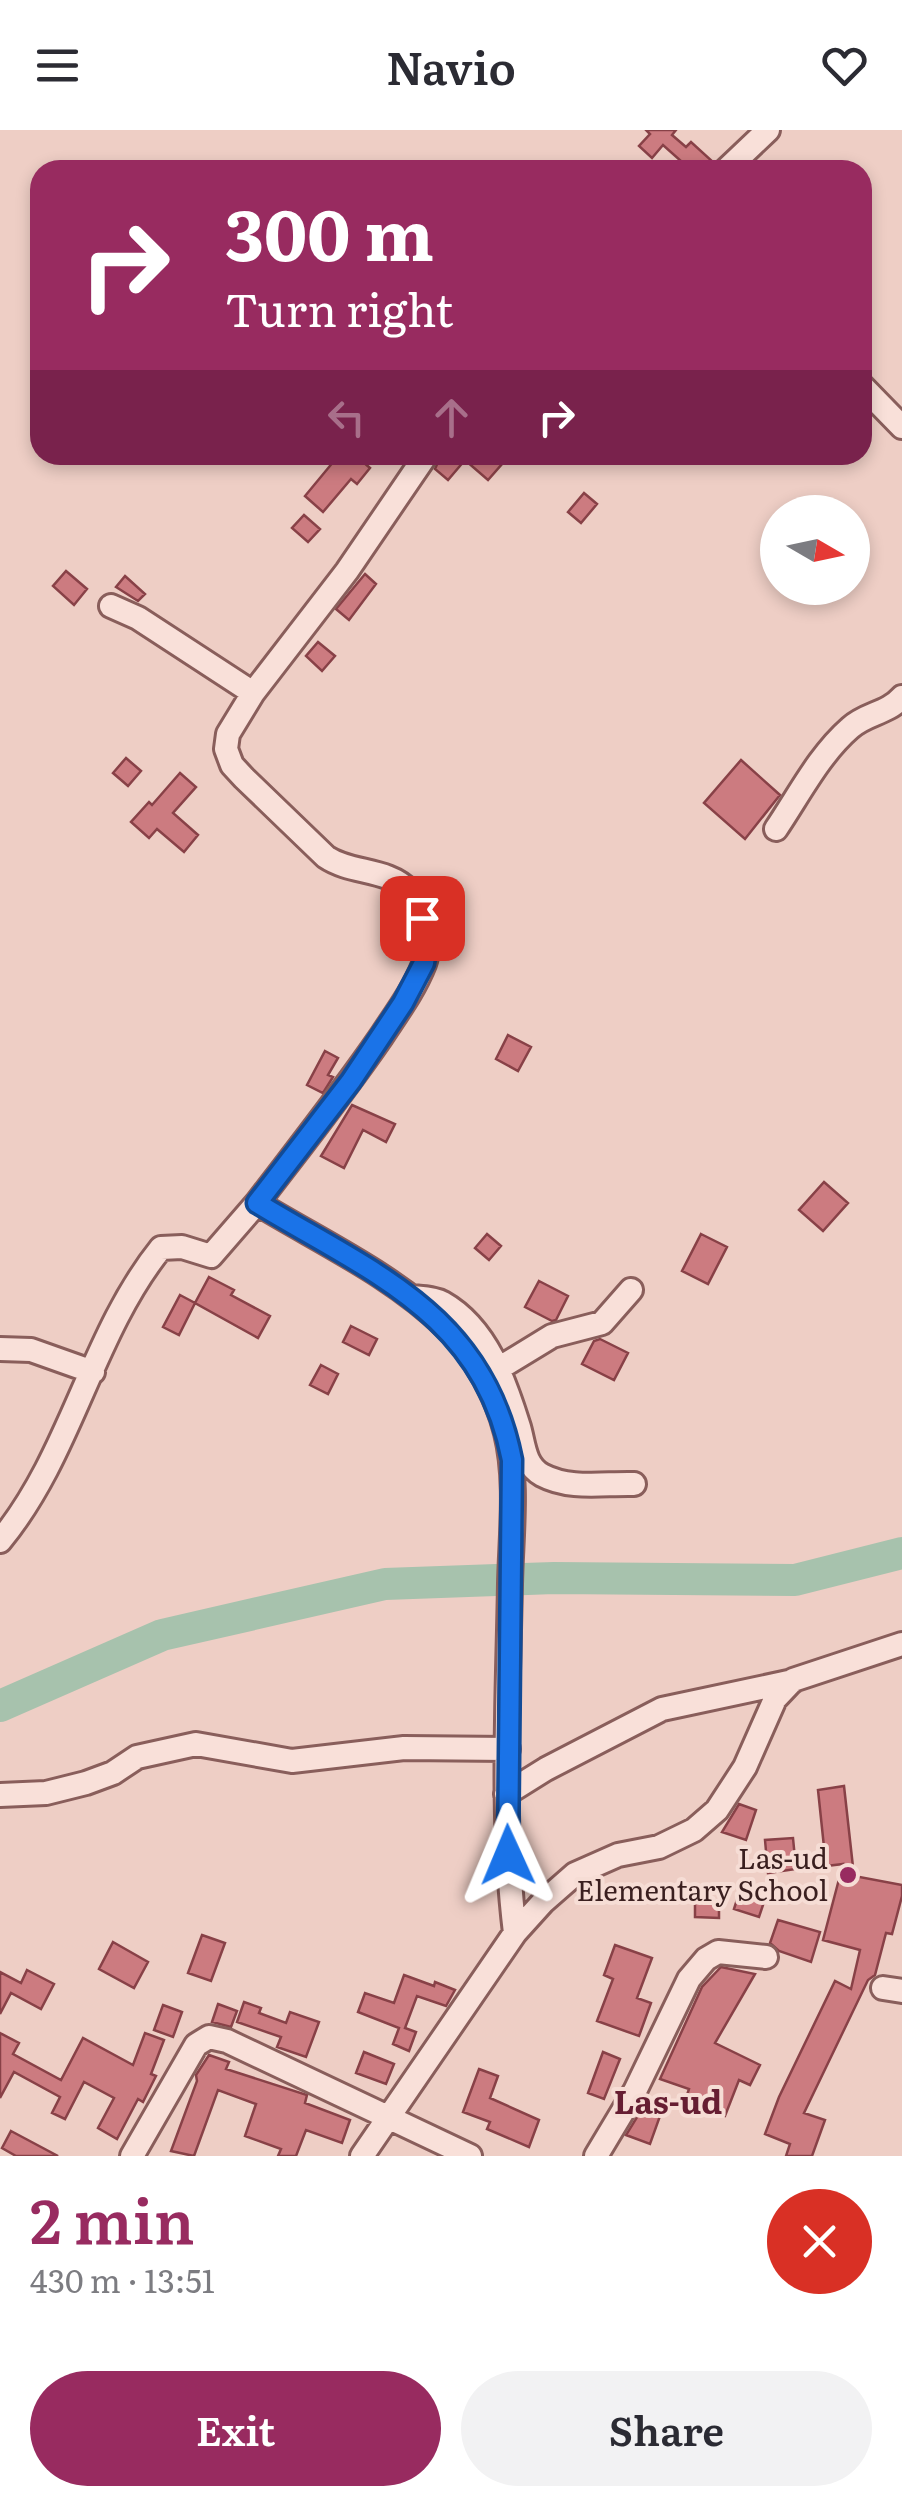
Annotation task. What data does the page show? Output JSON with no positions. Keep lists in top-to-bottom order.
{
  "districts": ["Las-ud"],
  "places": ["Las-ud Elementary School"],
  "north": "right",
  "page": {
    "header": "Navio",
    "turn": ["300 m", "Turn right"],
    "heading": ["2 min", "430 m · 13:51"],
    "buttons": ["Exit", "Share"]
  }
}
